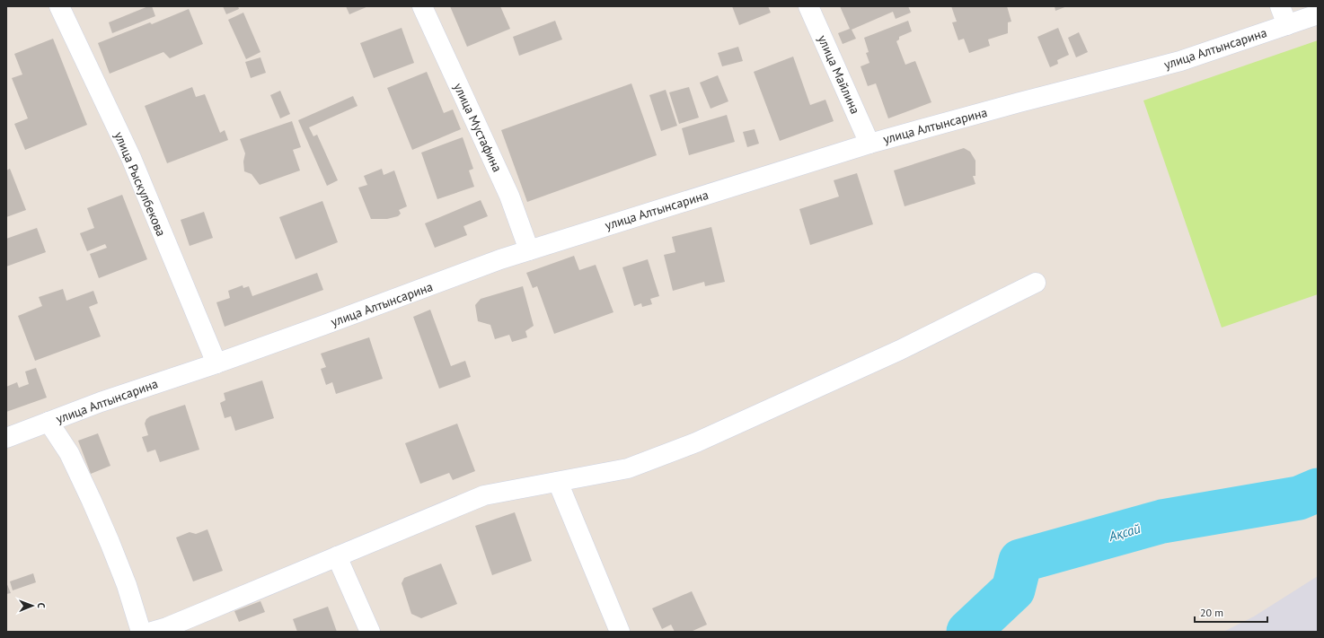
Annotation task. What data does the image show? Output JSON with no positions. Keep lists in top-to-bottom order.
{
  "streets": {
    "street": [
      "улица Алтынсарина",
      "улица Майлина",
      "улица Мустафина",
      "улица Рыскулбекова"
    ]
  },
  "crossings": [
    ["улица Алтынсарина", "улица Майлина"],
    ["улица Алтынсарина", "улица Мустафина"],
    ["улица Алтынсарина", "улица Рыскулбекова"]
  ],
  "water": ["Ақсай"],
  "scale_bar": "20 m",
  "north": "right"
}
